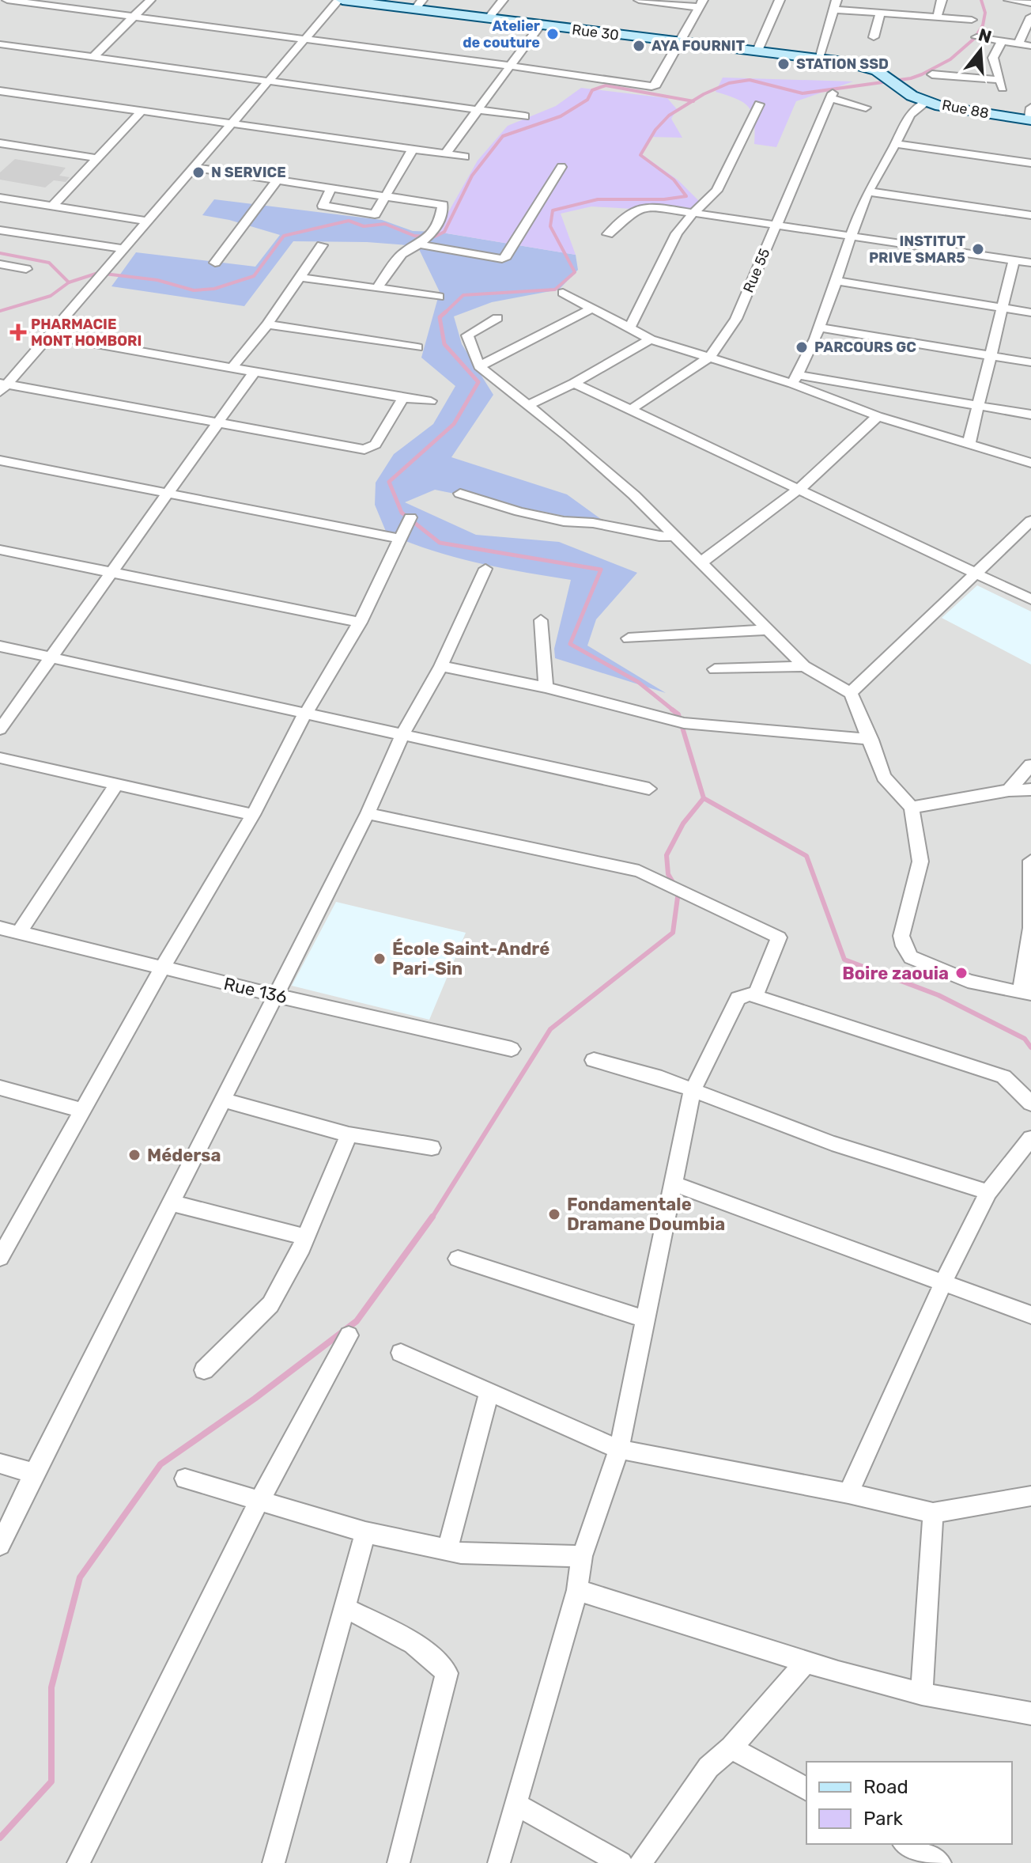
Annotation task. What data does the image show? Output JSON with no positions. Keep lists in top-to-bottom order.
{
  "streets": {
    "main road": ["Rue 30", "Rue 88"],
    "street": ["Rue 55", "Rue 136"]
  },
  "crossings": [
    ["Rue 30", "Rue 88"]
  ],
  "places": {
    "other": [
      "Atelier de couture",
      "AYA FOURNIT",
      "STATION SSD",
      "N SERVICE",
      "INSTITUT PRIVE SMAR5",
      "PARCOURS GC",
      "École Saint-André Pari-Sin",
      "Boire zaouia",
      "Médersa",
      "Fondamentale Dramane Doumbia"
    ],
    "health": ["PHARMACIE MONT HOMBORI"]
  },
  "legend": ["Road", "Park"],
  "north": "top"
}
